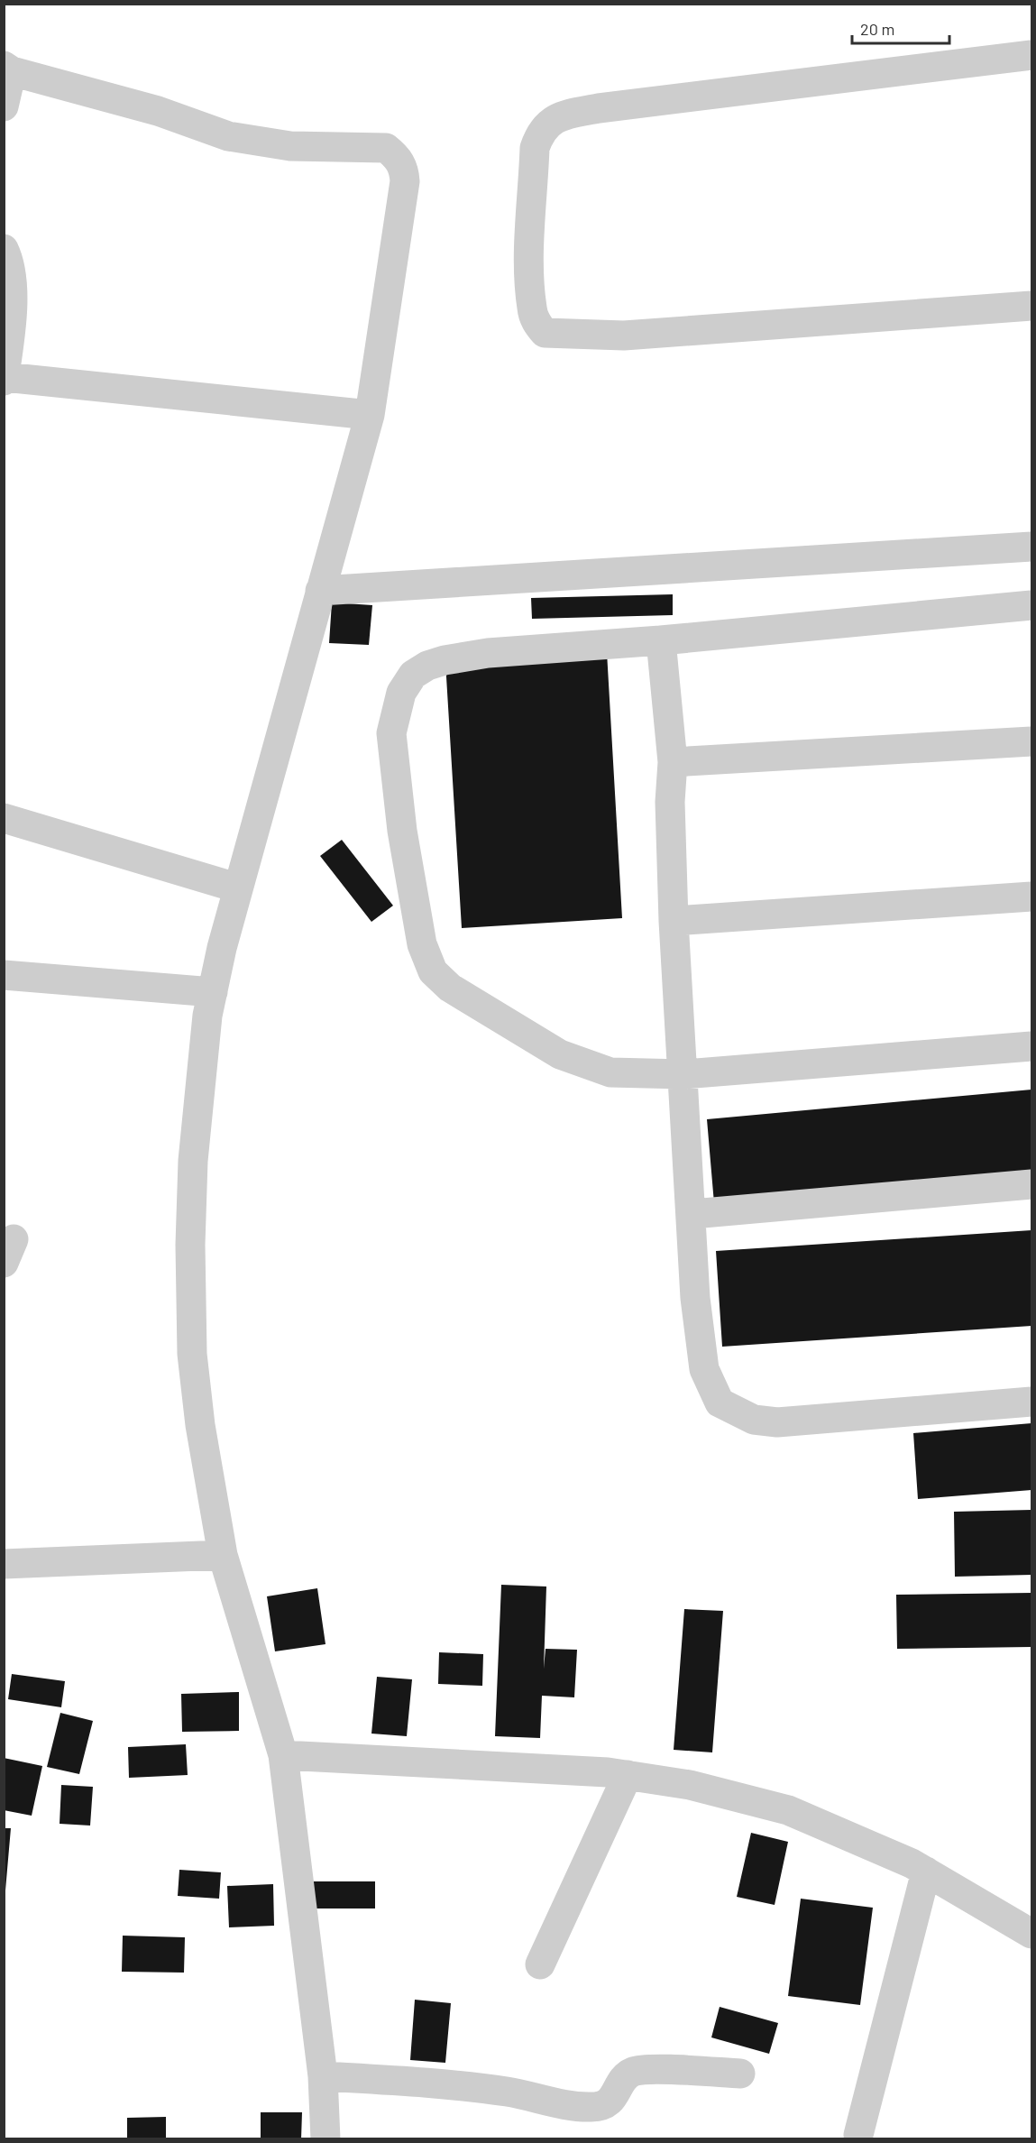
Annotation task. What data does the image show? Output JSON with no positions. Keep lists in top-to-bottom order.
{
  "scale_bar": "20 m"
}
